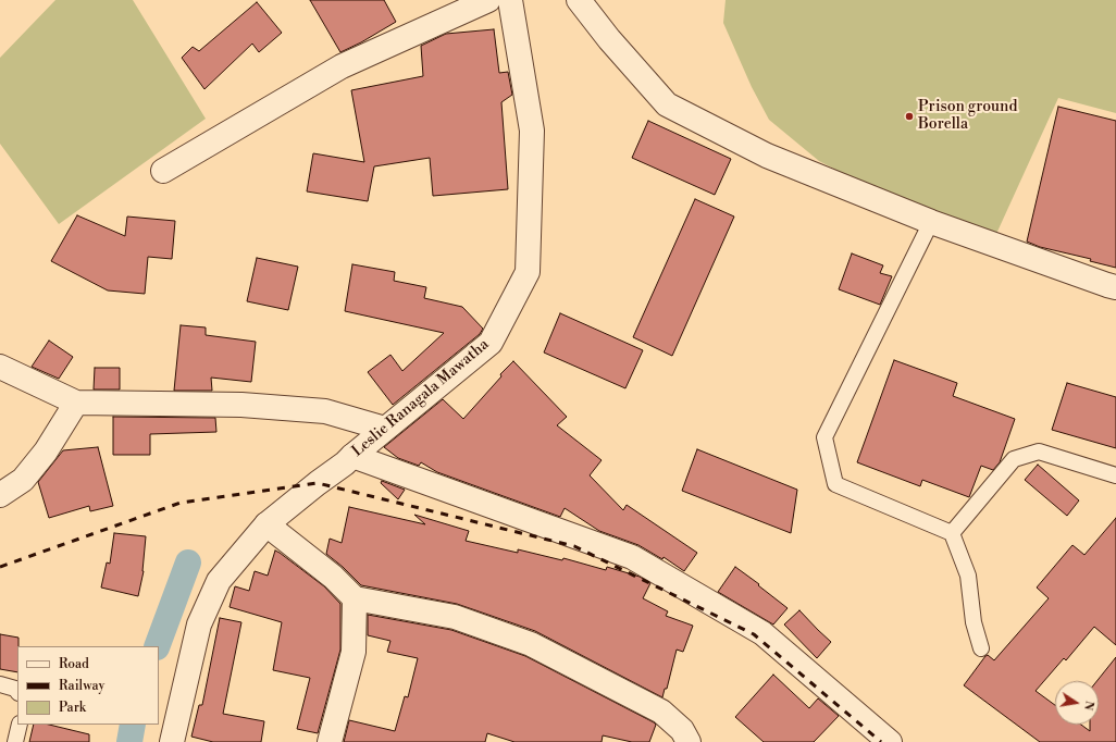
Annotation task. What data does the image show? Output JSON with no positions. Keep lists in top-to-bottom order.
{
  "streets": {
    "street": ["Leslie Ranagala Mawatha"]
  },
  "places": ["Prison ground Borella"],
  "legend": ["Road", "Railway", "Park"],
  "north": "right"
}
